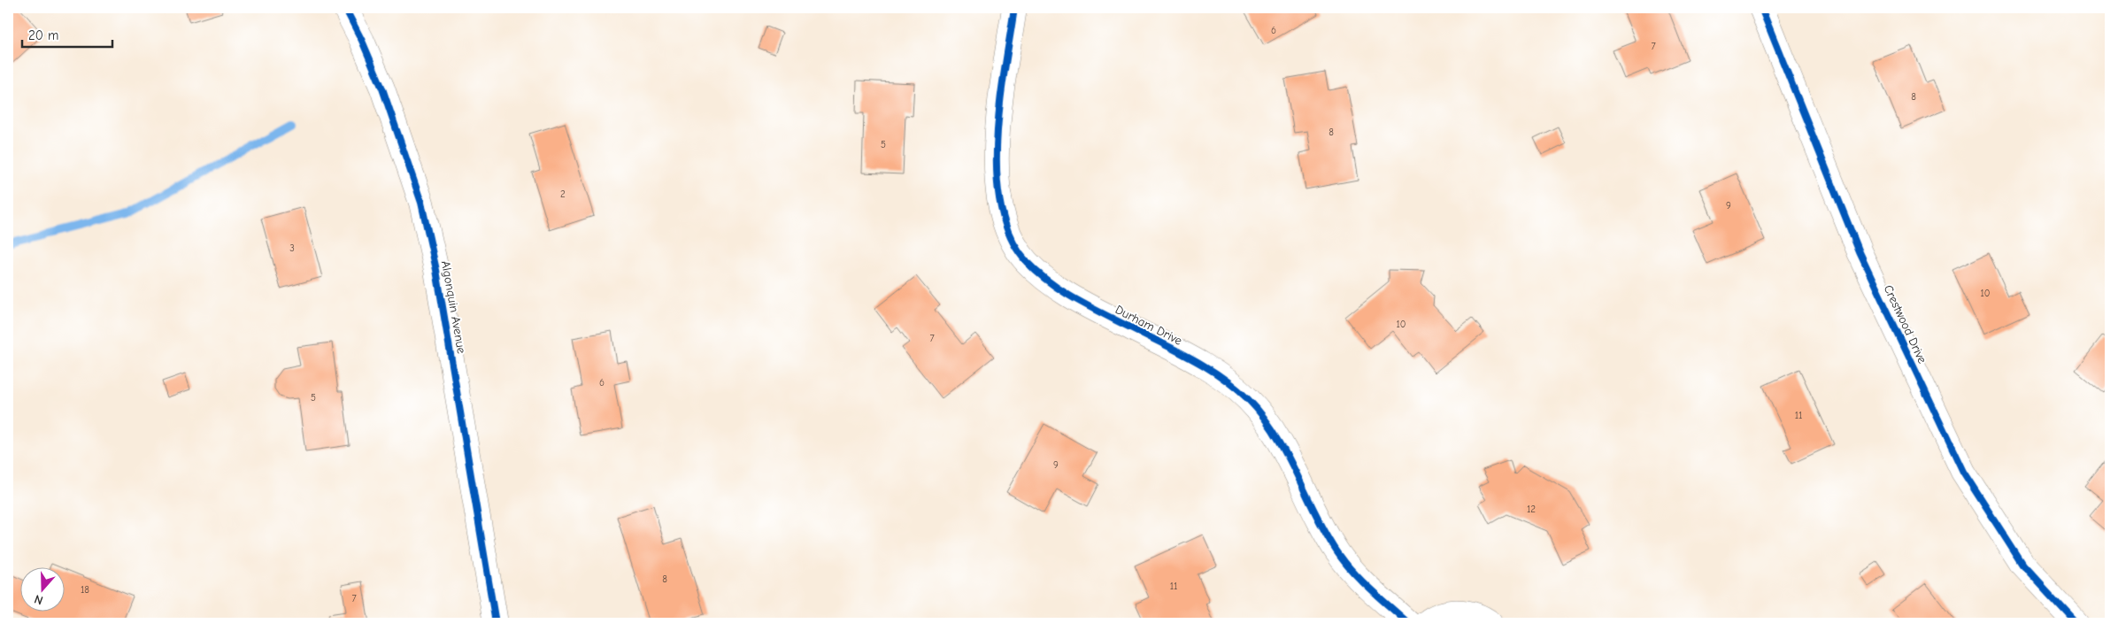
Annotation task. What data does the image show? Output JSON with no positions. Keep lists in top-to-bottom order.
{
  "streets": {
    "street": ["Algonquin Avenue", "Crestwood Drive", "Durham Drive"]
  },
  "house_numbers": [
    "6",
    "7",
    "8",
    "8",
    "5",
    "2",
    "9",
    "3",
    "10",
    "10",
    "7",
    "6",
    "5",
    "11",
    "9",
    "12",
    "8",
    "11",
    "18",
    "7"
  ],
  "scale_bar": "20 m",
  "north": "bottom"
}
